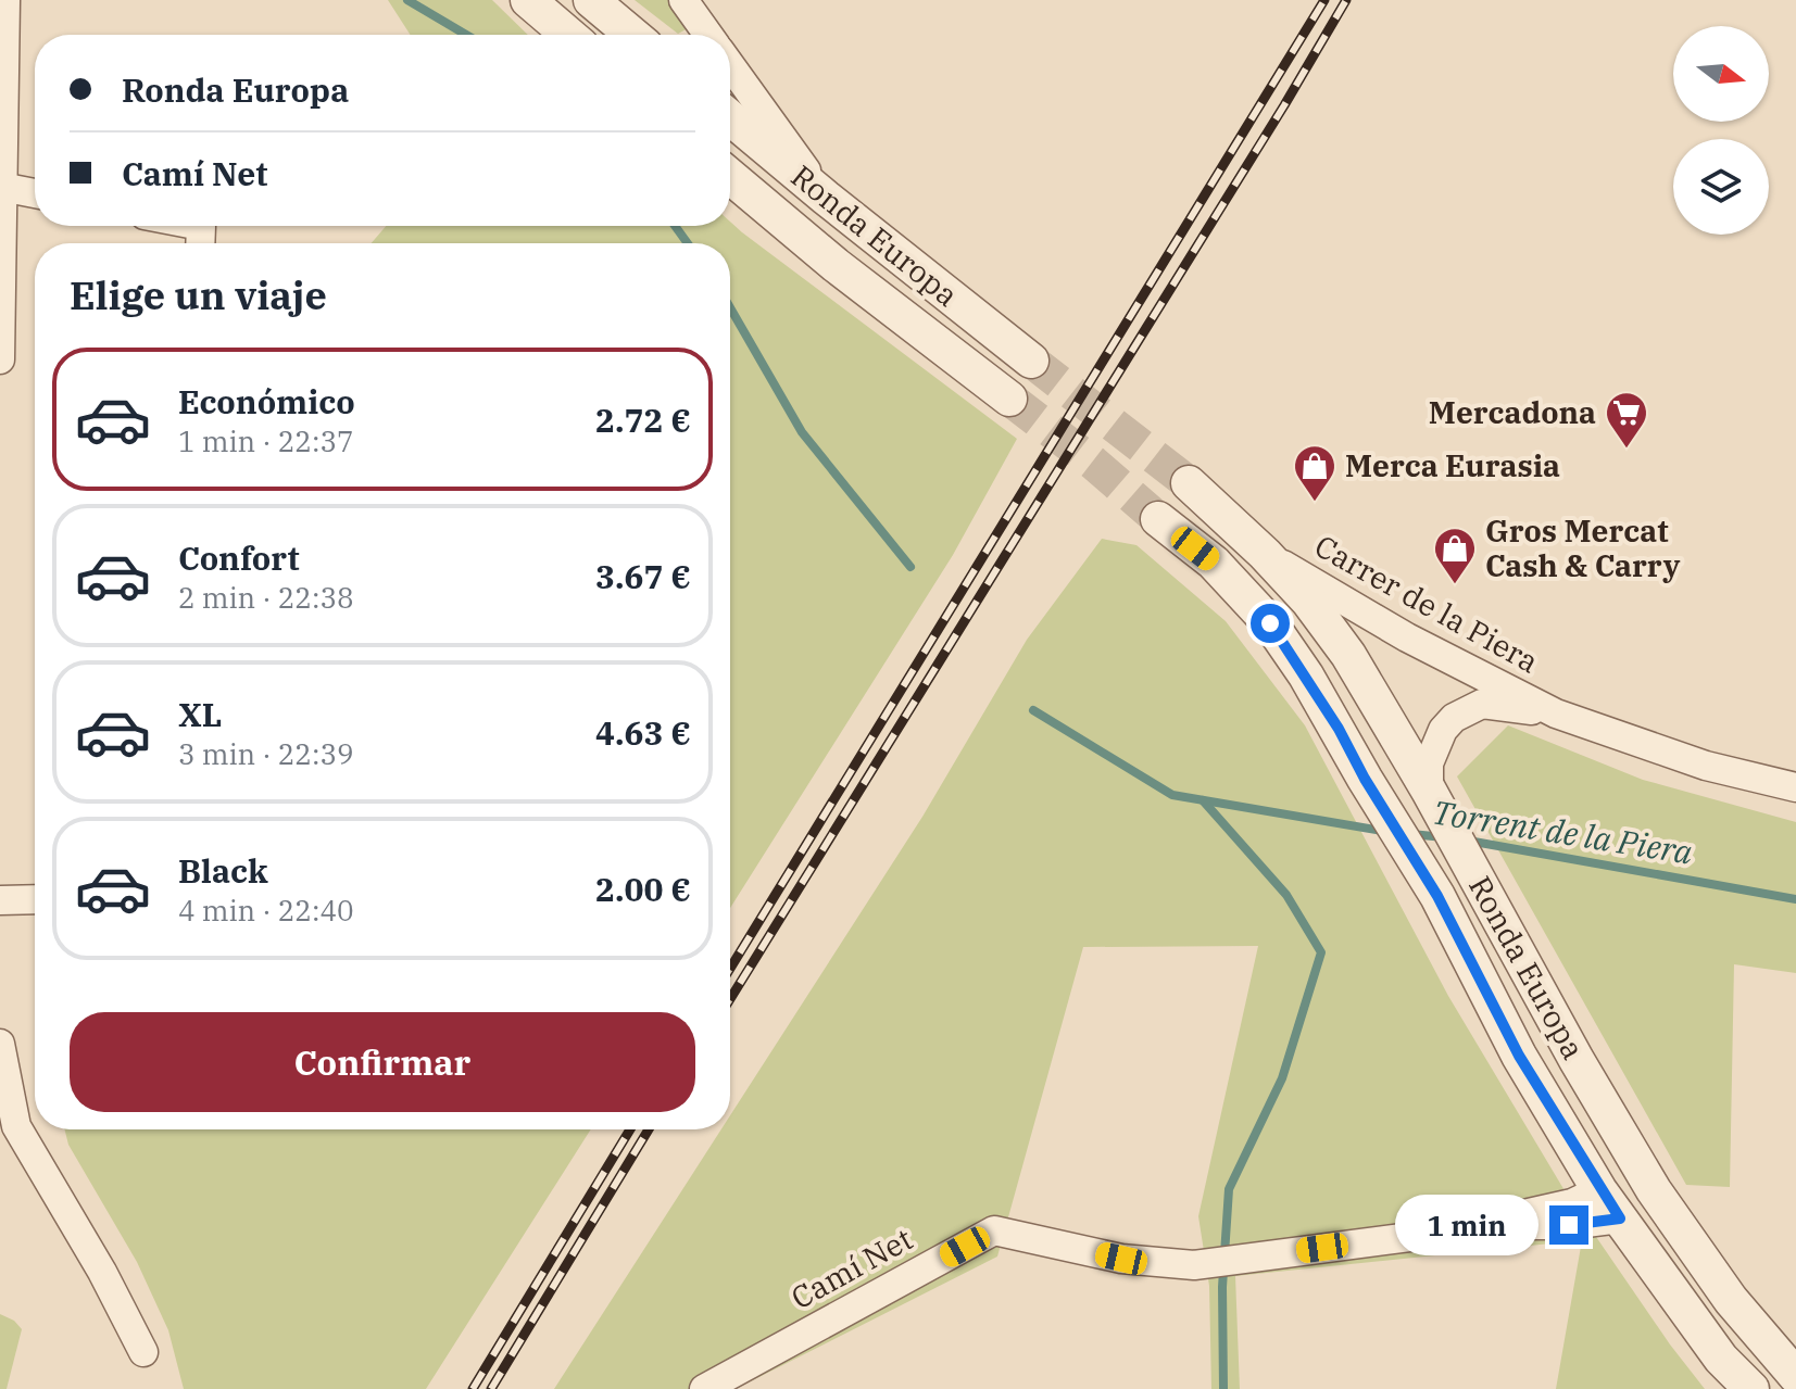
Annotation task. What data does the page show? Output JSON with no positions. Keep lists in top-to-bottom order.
{
  "streets": {
    "street": ["Ronda Europa", "Carrer de la Piera", "Camí Net"]
  },
  "crossings": [
    ["Ronda Europa", "Carrer de la Piera"],
    ["Ronda Europa", "Camí Net"]
  ],
  "water": ["Torrent de la Piera"],
  "places": {
    "supermarket": ["Mercadona"],
    "shop": ["Merca Eurasia", "Gros Mercat Cash & Carry"]
  },
  "north": "right",
  "page": {
    "banner": ["Ronda Europa", "Camí Net"],
    "heading": "Elige un viaje",
    "list": [
      {
        "name": "Económico",
        "note": "1 min · 22:37",
        "value": "2.72 €"
      },
      {
        "name": "Confort",
        "note": "2 min · 22:38",
        "value": "3.67 €"
      },
      {
        "name": "XL",
        "note": "3 min · 22:39",
        "value": "4.63 €"
      },
      {
        "name": "Black",
        "note": "4 min · 22:40",
        "value": "2.00 €"
      }
    ],
    "buttons": "Confirmar",
    "bubble": "1 min"
  }
}
